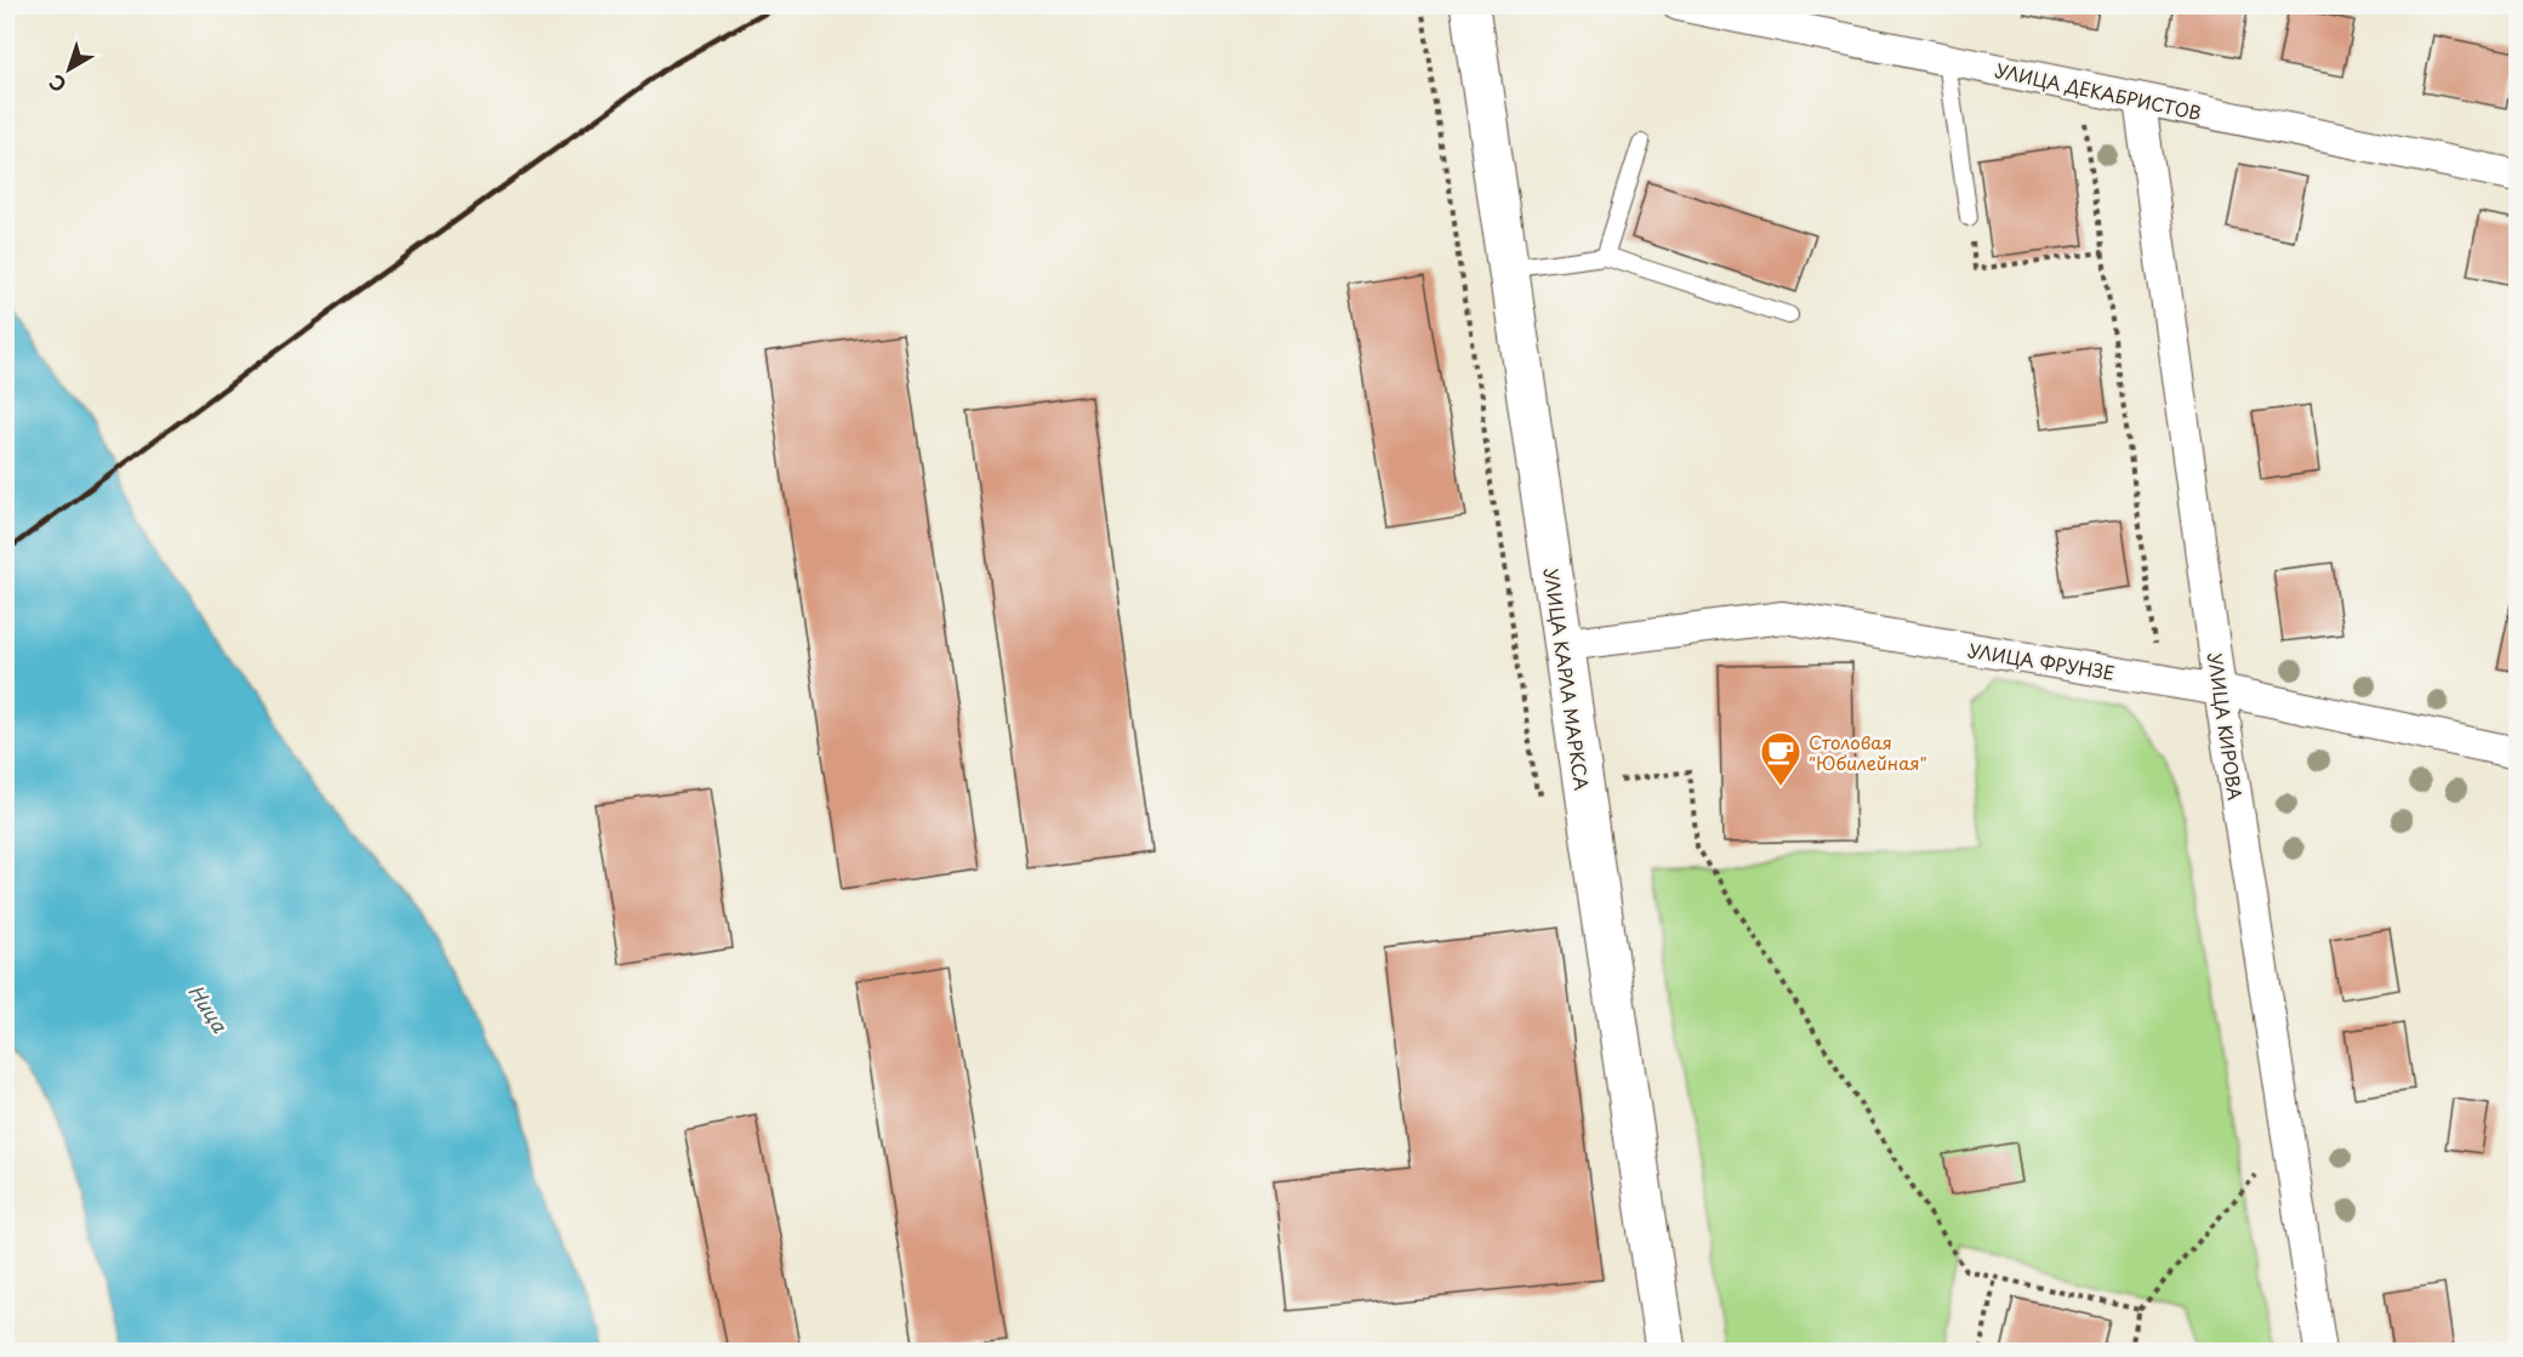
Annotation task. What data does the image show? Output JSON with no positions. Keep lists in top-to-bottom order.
{
  "streets": {
    "street": [
      "УЛИЦА ДЕКАБРИСТОВ",
      "УЛИЦА ФРУНЗЕ",
      "УЛИЦА КАРЛА МАРКСА",
      "УЛИЦА КИРОВА"
    ]
  },
  "crossings": [
    ["УЛИЦА ДЕКАБРИСТОВ", "УЛИЦА КИРОВА"],
    ["УЛИЦА ФРУНЗЕ", "УЛИЦА КАРЛА МАРКСА"],
    ["УЛИЦА ФРУНЗЕ", "УЛИЦА КИРОВА"]
  ],
  "water": ["Ница"],
  "places": {
    "cafe": ["Столовая \"Юбилейная\""]
  },
  "north": "bottom left"
}
